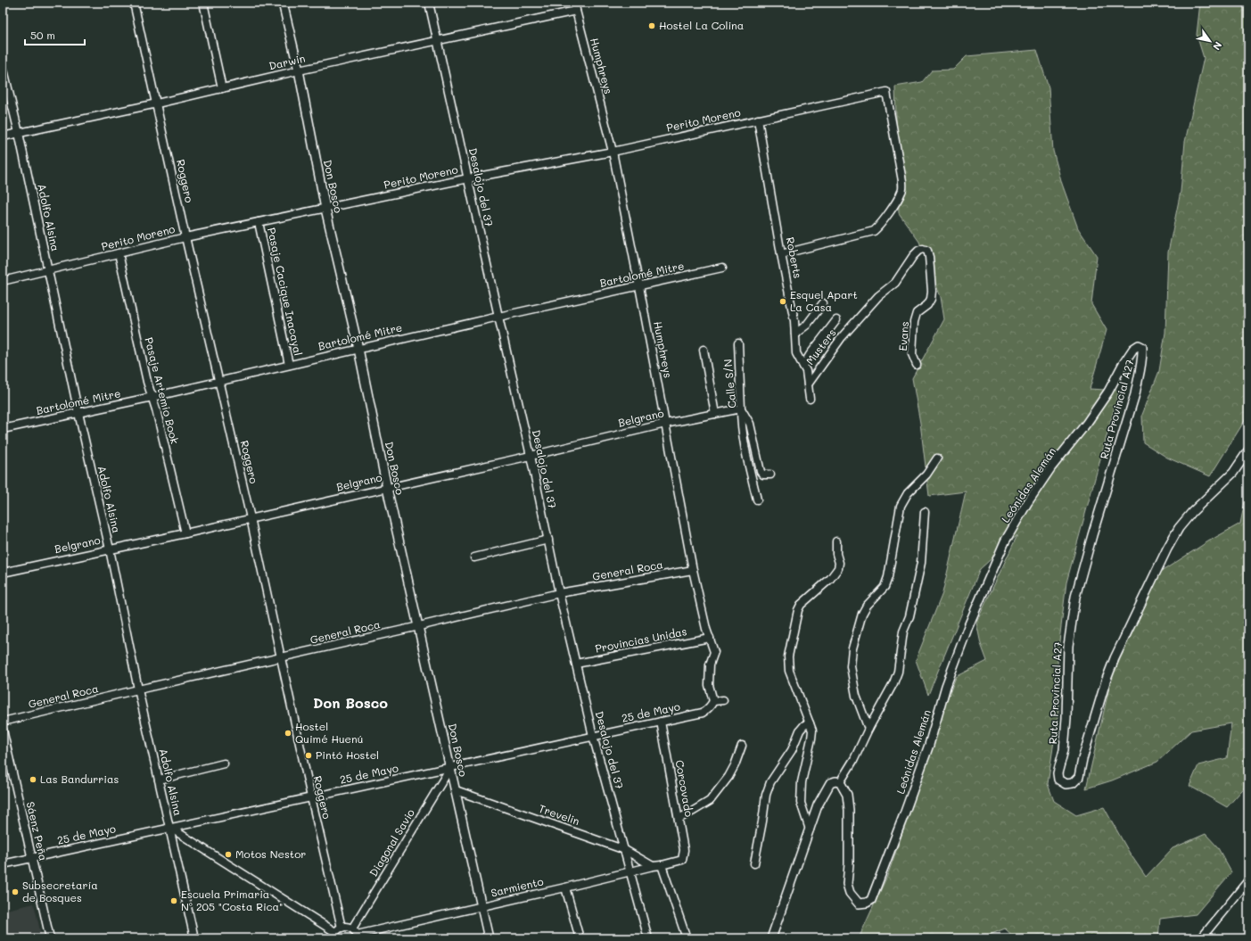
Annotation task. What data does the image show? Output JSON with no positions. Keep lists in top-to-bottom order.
{
  "streets": {
    "street": [
      "Darwin",
      "Humphreys",
      "Perito Moreno",
      "Roggero",
      "Don Bosco",
      "Desalojo del 37",
      "Adolfo Alsina",
      "Roberts",
      "Bartolomé Mitre",
      "Pasaje Cacique Inacayal",
      "Evans",
      "Musters",
      "Calle S/N",
      "Pasaje Artemio Book",
      "Ruta Provincial A27",
      "Belgrano",
      "Leónidas Alemán",
      "General Roca",
      "Provincias Unidas",
      "25 de Mayo",
      "Corcovado",
      "Trevelin",
      "Sáenz Peña",
      "Diagonal Savio",
      "Sarmiento"
    ]
  },
  "crossings": [
    ["Darwin", "Humphreys"],
    ["Darwin", "Roggero"],
    ["Darwin", "Don Bosco"],
    ["Darwin", "Desalojo del 37"],
    ["Darwin", "Adolfo Alsina"],
    ["Humphreys", "Perito Moreno"],
    ["Humphreys", "Bartolomé Mitre"],
    ["Humphreys", "Belgrano"],
    ["Humphreys", "General Roca"],
    ["Humphreys", "Provincias Unidas"],
    ["Humphreys", "25 de Mayo"],
    ["Perito Moreno", "Roggero"],
    ["Perito Moreno", "Don Bosco"],
    ["Perito Moreno", "Desalojo del 37"],
    ["Perito Moreno", "Adolfo Alsina"],
    ["Perito Moreno", "Roberts"],
    ["Perito Moreno", "Pasaje Cacique Inacayal"],
    ["Perito Moreno", "Pasaje Artemio Book"],
    ["Roggero", "Bartolomé Mitre"],
    ["Roggero", "Belgrano"],
    ["Roggero", "General Roca"],
    ["Roggero", "25 de Mayo"],
    ["Roggero", "Sarmiento"],
    ["Don Bosco", "Bartolomé Mitre"],
    ["Don Bosco", "Belgrano"],
    ["Don Bosco", "General Roca"],
    ["Don Bosco", "25 de Mayo"],
    ["Don Bosco", "Trevelin"],
    ["Don Bosco", "Diagonal Savio"],
    ["Don Bosco", "Sarmiento"],
    ["Desalojo del 37", "Bartolomé Mitre"],
    ["Desalojo del 37", "Belgrano"],
    ["Desalojo del 37", "General Roca"],
    ["Desalojo del 37", "Provincias Unidas"],
    ["Desalojo del 37", "25 de Mayo"],
    ["Desalojo del 37", "Trevelin"],
    ["Desalojo del 37", "Sarmiento"],
    ["Adolfo Alsina", "Bartolomé Mitre"],
    ["Adolfo Alsina", "Belgrano"],
    ["Adolfo Alsina", "General Roca"],
    ["Adolfo Alsina", "25 de Mayo"],
    ["Roberts", "Musters"],
    ["Bartolomé Mitre", "Pasaje Cacique Inacayal"],
    ["Bartolomé Mitre", "Pasaje Artemio Book"],
    ["Evans", "Musters"],
    ["Calle S/N", "Belgrano"],
    ["Pasaje Artemio Book", "Belgrano"],
    ["Ruta Provincial A27", "Leónidas Alemán"],
    ["25 de Mayo", "Corcovado"],
    ["25 de Mayo", "Sáenz Peña"],
    ["25 de Mayo", "Diagonal Savio"],
    ["Corcovado", "Sarmiento"],
    ["Trevelin", "Sarmiento"],
    ["Diagonal Savio", "Sarmiento"]
  ],
  "districts": ["Don Bosco"],
  "places": [
    "Hostel La Colina",
    "Esquel Apart La Casa",
    "Hostel Quimé Huenú",
    "Pintó Hostel",
    "Las Bandurrias",
    "Motos Nestor",
    "Subsecretaría de Bosques",
    "Escuela Primaria Nº 205 \"Costa Rica\""
  ],
  "scale_bar": "50 m",
  "north": "bottom right"
}
